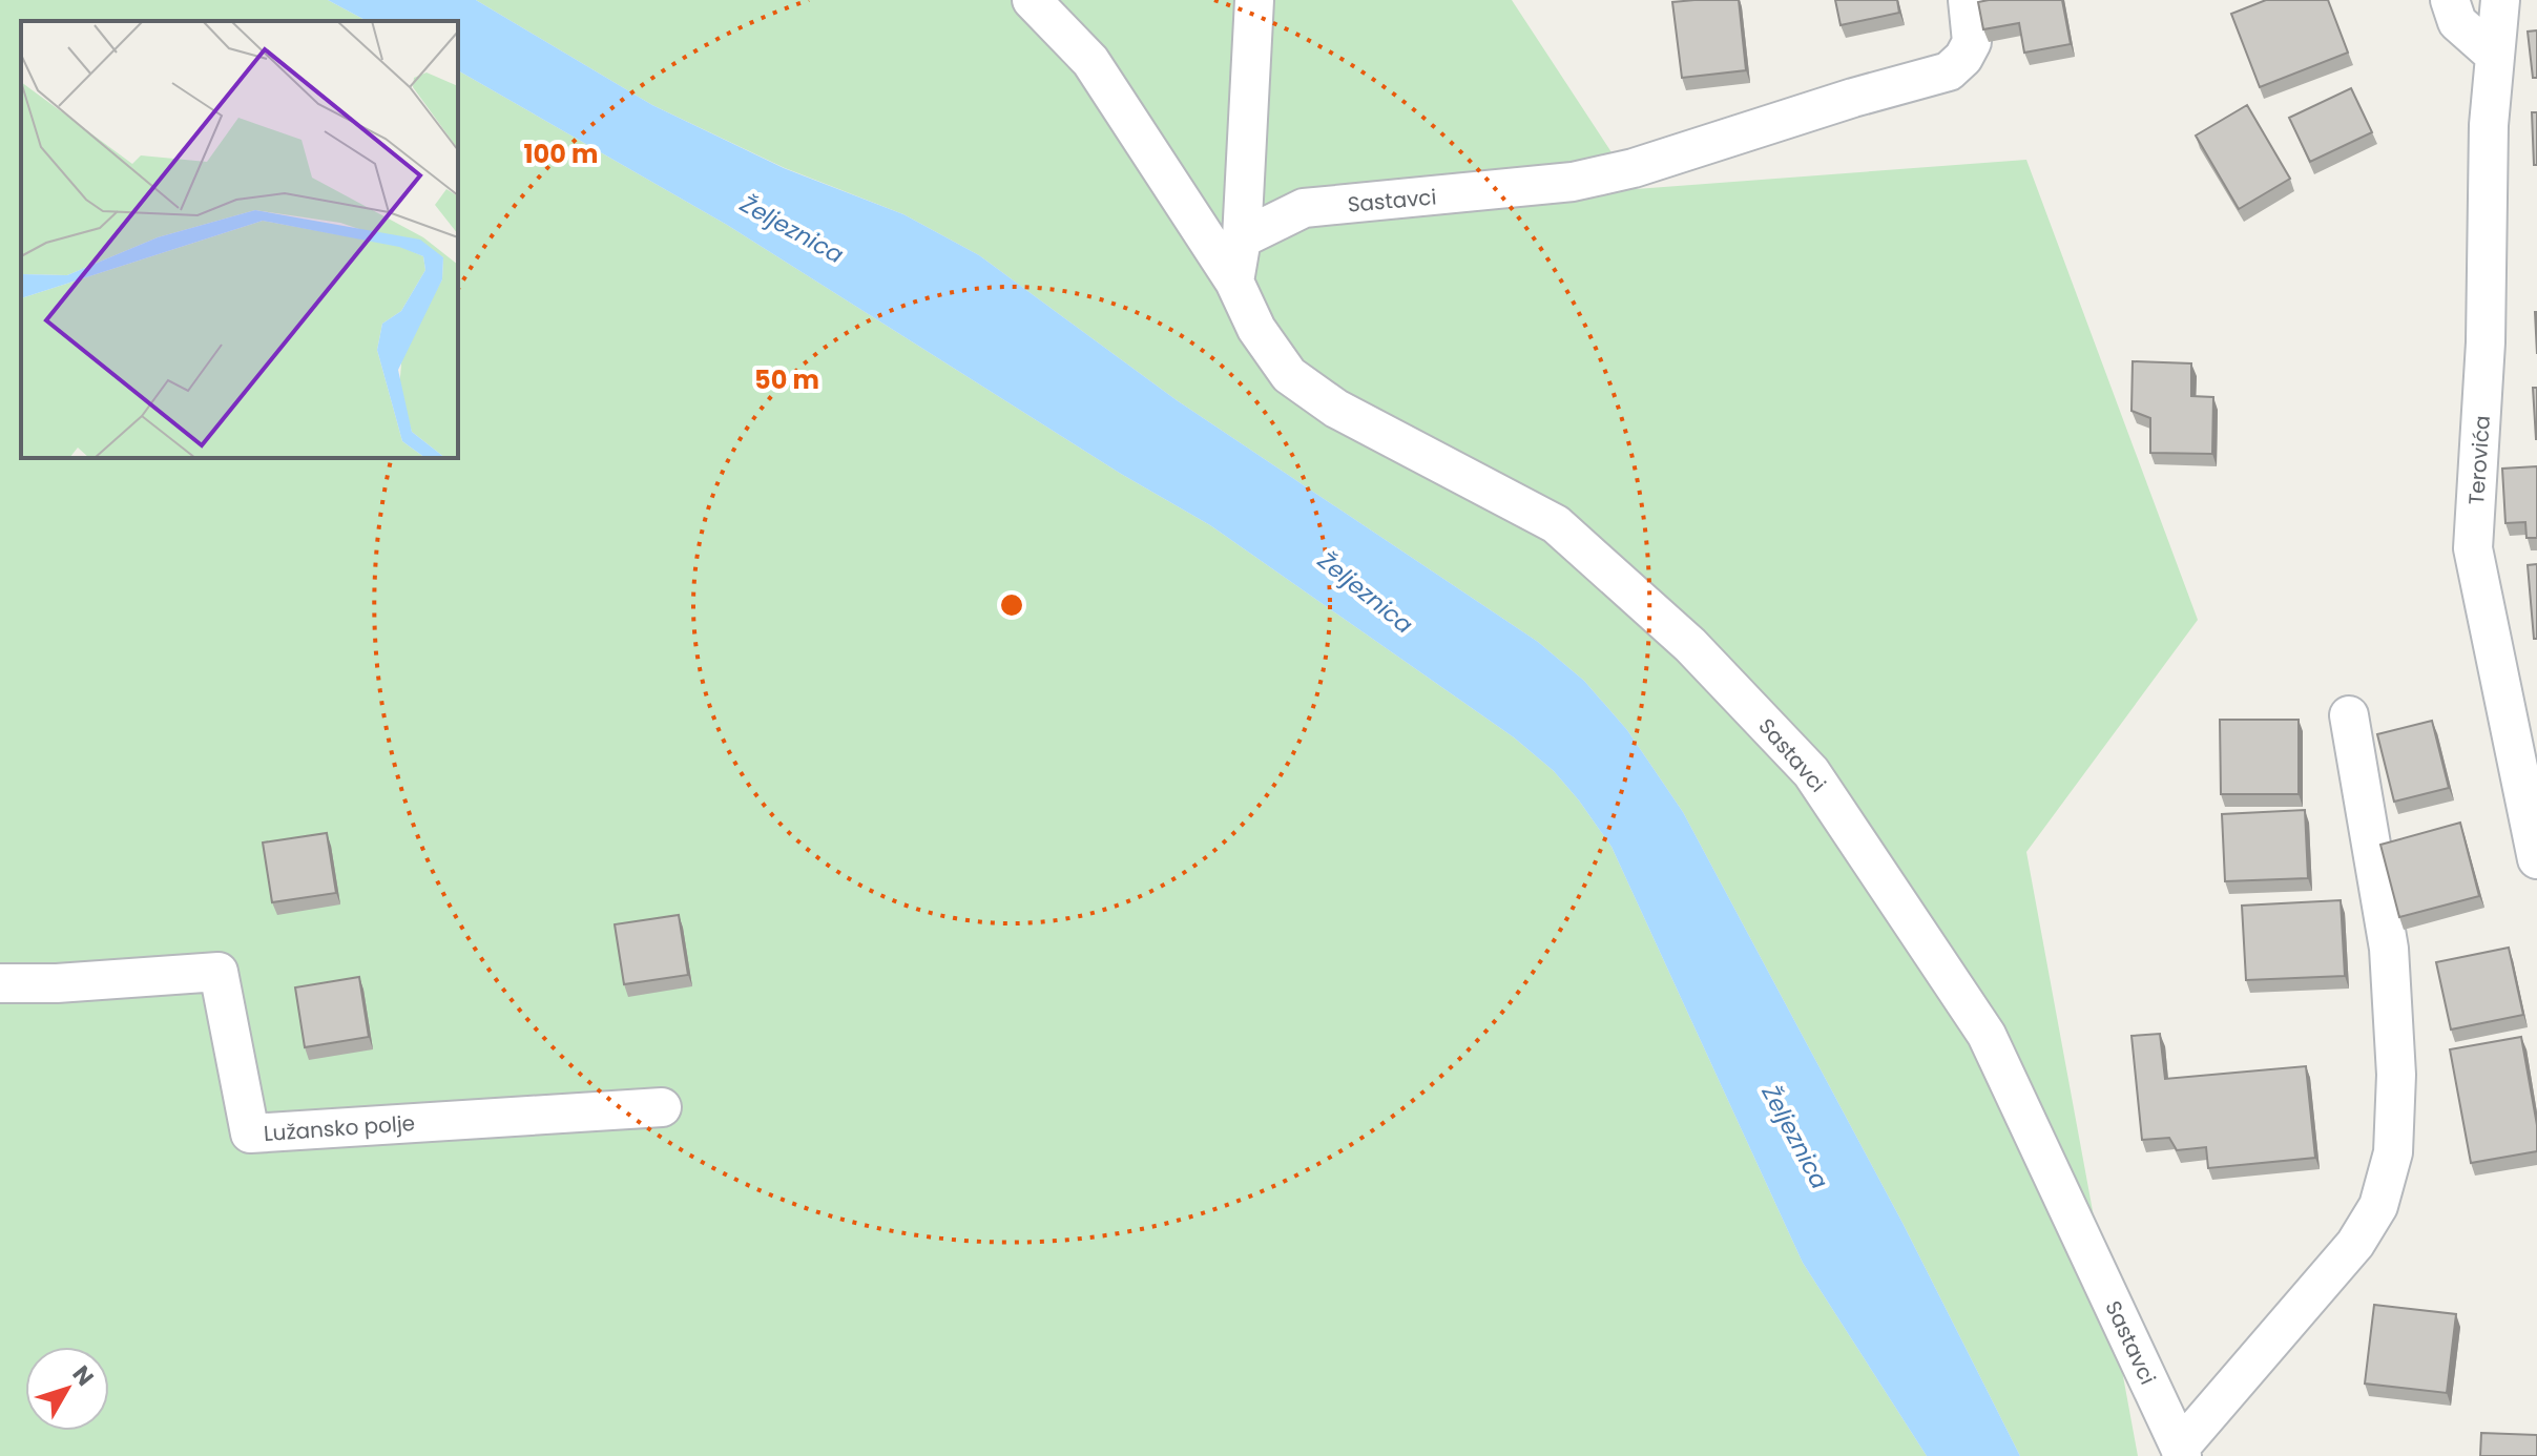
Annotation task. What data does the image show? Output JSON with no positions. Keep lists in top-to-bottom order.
{
  "streets": {
    "street": ["Sastavci", "Terovića", "Lužansko polje"]
  },
  "water": ["Željeznica"],
  "north": "top right",
  "rings": ["100 m", "50 m"]
}
